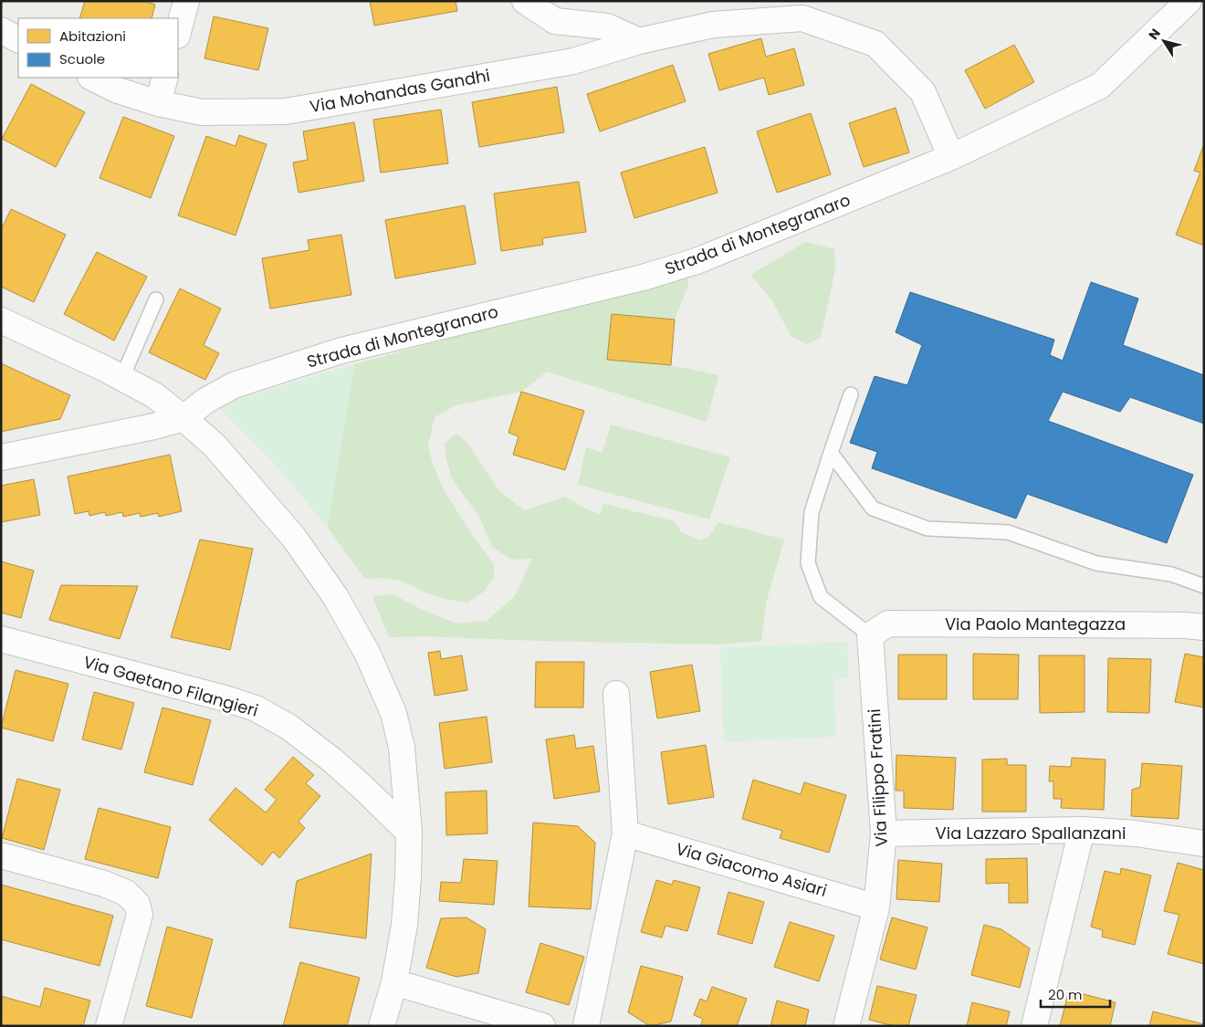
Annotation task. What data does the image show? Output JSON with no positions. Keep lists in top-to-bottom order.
{
  "streets": {
    "street": [
      "Via Mohandas Gandhi",
      "Strada di Montegranaro",
      "Via Paolo Mantegazza",
      "Via Gaetano Filangieri",
      "Via Filippo Fratini",
      "Via Lazzaro Spallanzani",
      "Via Giacomo Asiari"
    ]
  },
  "crossings": [
    ["Via Mohandas Gandhi", "Strada di Montegranaro"],
    ["Via Paolo Mantegazza", "Via Filippo Fratini"],
    ["Via Filippo Fratini", "Via Lazzaro Spallanzani"],
    ["Via Filippo Fratini", "Via Giacomo Asiari"]
  ],
  "legend": ["Abitazioni", "Scuole"],
  "scale_bar": "20 m",
  "north": "top left"
}
